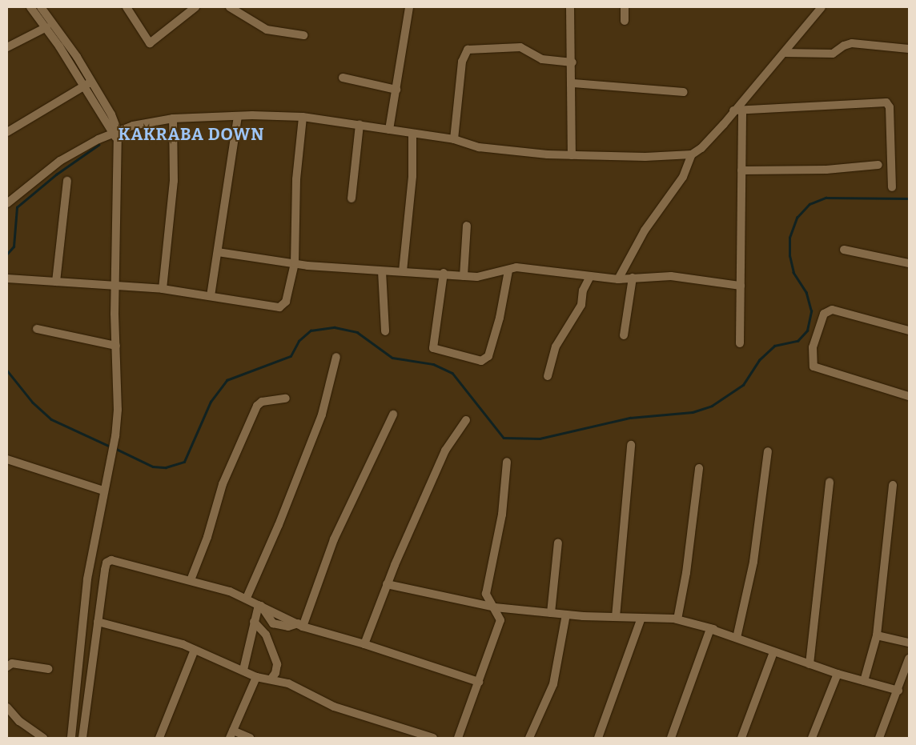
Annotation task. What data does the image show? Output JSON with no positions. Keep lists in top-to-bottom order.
{
  "districts": ["KAKRABA DOWN"]
}
